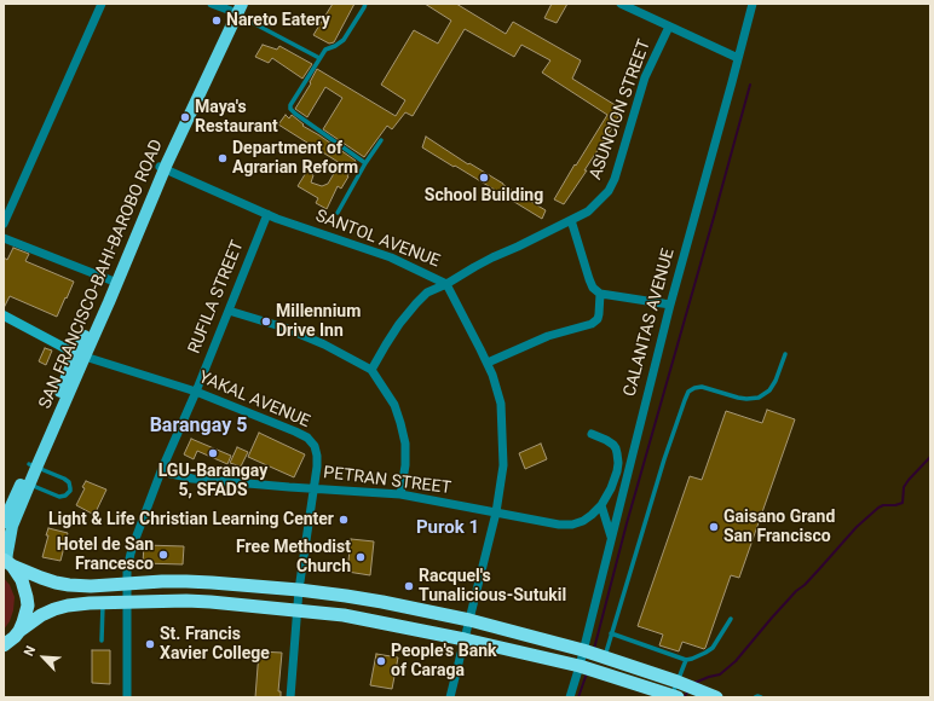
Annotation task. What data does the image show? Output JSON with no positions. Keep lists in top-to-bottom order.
{
  "streets": {
    "main road": ["SAN FRANCISCO-BAHI-BAROBO ROAD"],
    "street": [
      "ASUNCION STREET",
      "SANTOL AVENUE",
      "RUFILA STREET",
      "CALANTAS AVENUE",
      "YAKAL AVENUE",
      "PETRAN STREET"
    ]
  },
  "crossings": [
    ["ASUNCION STREET", "SANTOL AVENUE"],
    ["SANTOL AVENUE", "SAN FRANCISCO-BAHI-BAROBO ROAD"],
    ["SANTOL AVENUE", "RUFILA STREET"],
    ["SANTOL AVENUE", "PETRAN STREET"],
    ["SAN FRANCISCO-BAHI-BAROBO ROAD", "YAKAL AVENUE"],
    ["RUFILA STREET", "YAKAL AVENUE"],
    ["RUFILA STREET", "PETRAN STREET"],
    ["YAKAL AVENUE", "PETRAN STREET"]
  ],
  "districts": ["Barangay 5", "Purok 1"],
  "places": [
    "Nareto Eatery",
    "Maya's Restaurant",
    "Department of Agrarian Reform",
    "School Building",
    "Millennium Drive Inn",
    "LGU-Barangay 5, SFADS",
    "Light & Life Christian Learning Center",
    "Gaisano Grand San Francisco",
    "Hotel de San Francesco",
    "Free Methodist Church",
    "Racquel's Tunalicious-Sutukil",
    "St. Francis Xavier College",
    "People's Bank of Caraga"
  ],
  "north": "top left"
}
